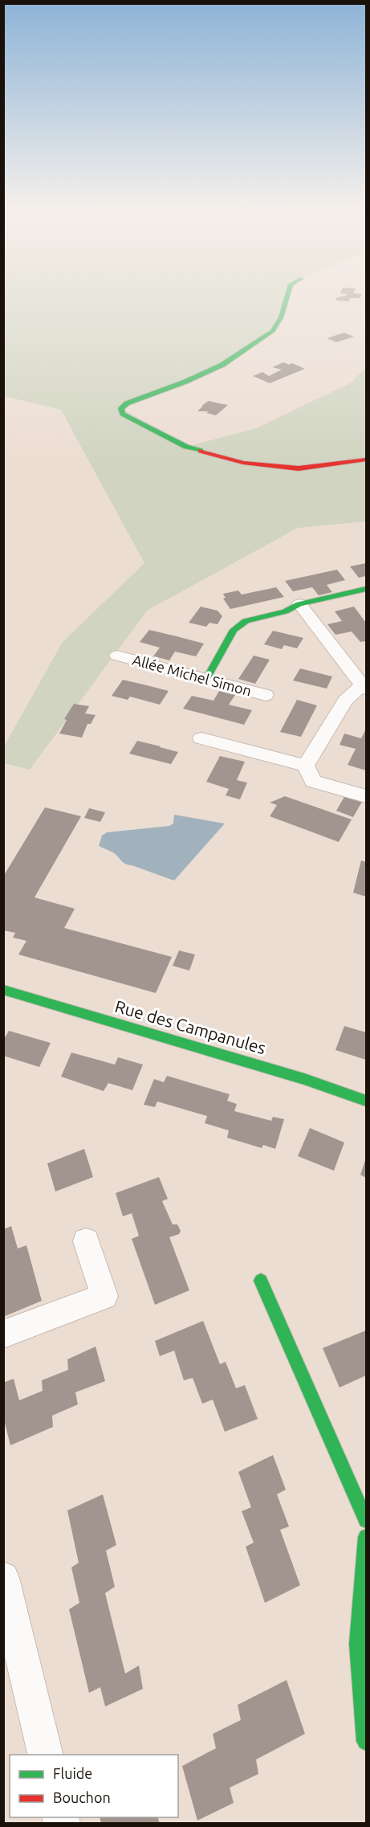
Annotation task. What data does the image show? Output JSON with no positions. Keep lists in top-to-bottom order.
{
  "streets": {
    "street": ["Allée Michel Simon", "Rue des Campanules"]
  },
  "legend": ["Fluide", "Bouchon"]
}
